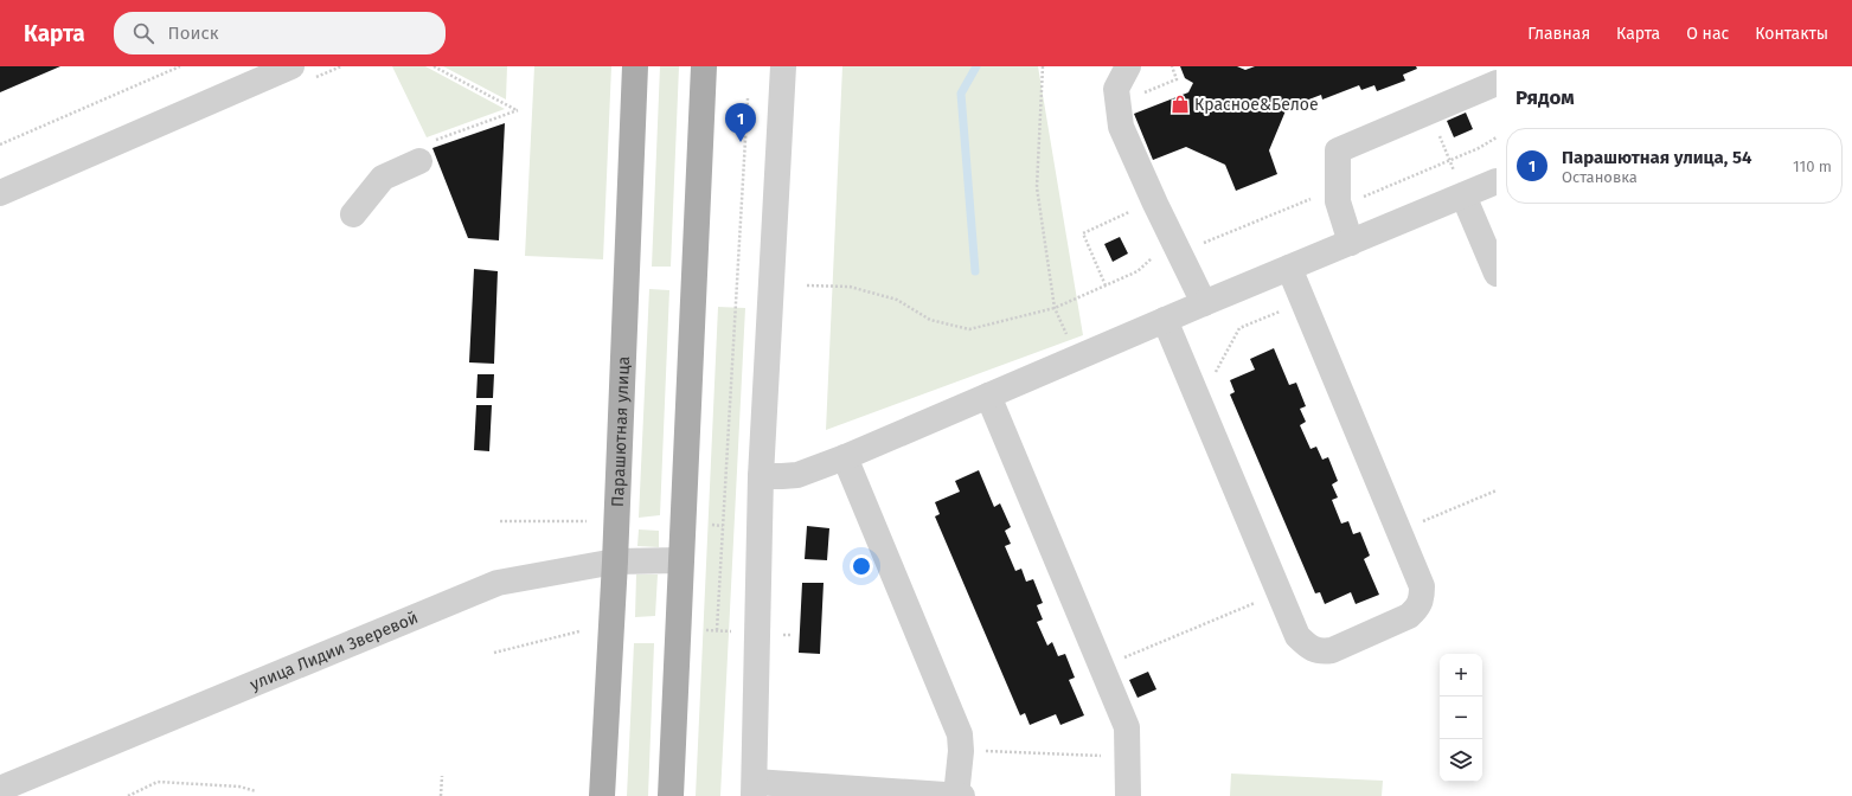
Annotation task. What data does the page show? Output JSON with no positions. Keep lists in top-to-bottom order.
{
  "streets": {
    "main road": ["Парашютная улица"],
    "street": ["улица Лидии Зверевой"]
  },
  "crossings": [
    ["Парашютная улица", "улица Лидии Зверевой"]
  ],
  "places": {
    "shop": ["Красное&Белое"]
  },
  "page": {
    "header": "Карта",
    "search": "Поиск",
    "nav": [
      "Главная",
      "Карта",
      "О нас",
      "Контакты"
    ],
    "heading": "Рядом",
    "pins": "1",
    "list": [
      {
        "mark": "1",
        "name": "Парашютная улица, 54",
        "note": "Остановка",
        "value": "110 m"
      }
    ],
    "map_buttons": ["+", "−"]
  }
}
